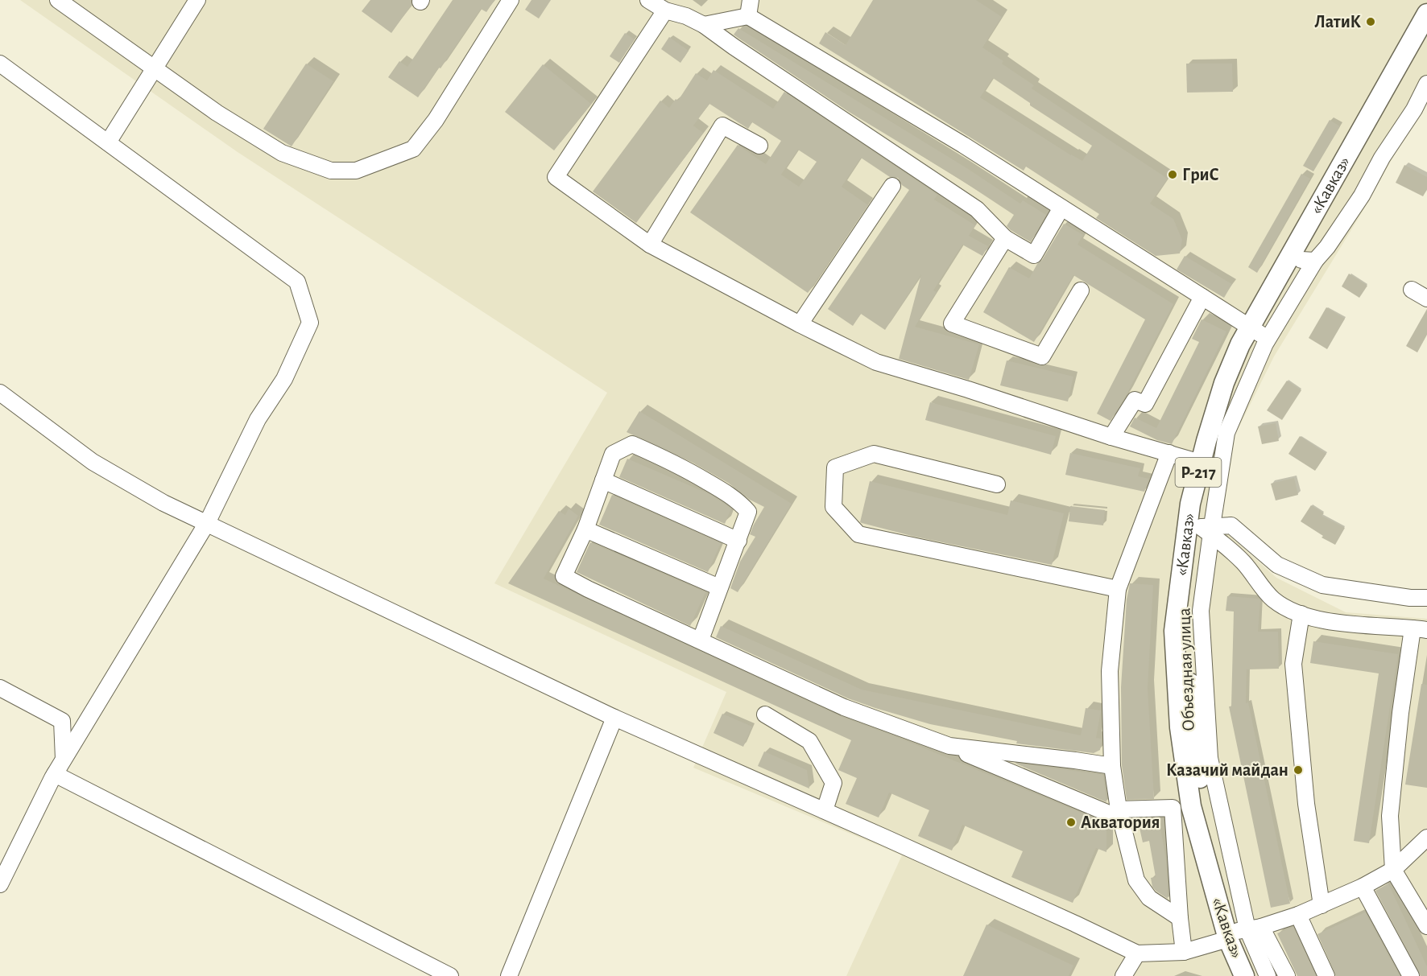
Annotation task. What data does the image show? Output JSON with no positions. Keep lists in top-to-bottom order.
{
  "streets": {
    "main road": ["«Кавказ»", "Р-217"]
  },
  "places": [
    "ЛатиК",
    "ГриС",
    "Казачий майдан",
    "Акватория"
  ]
}
